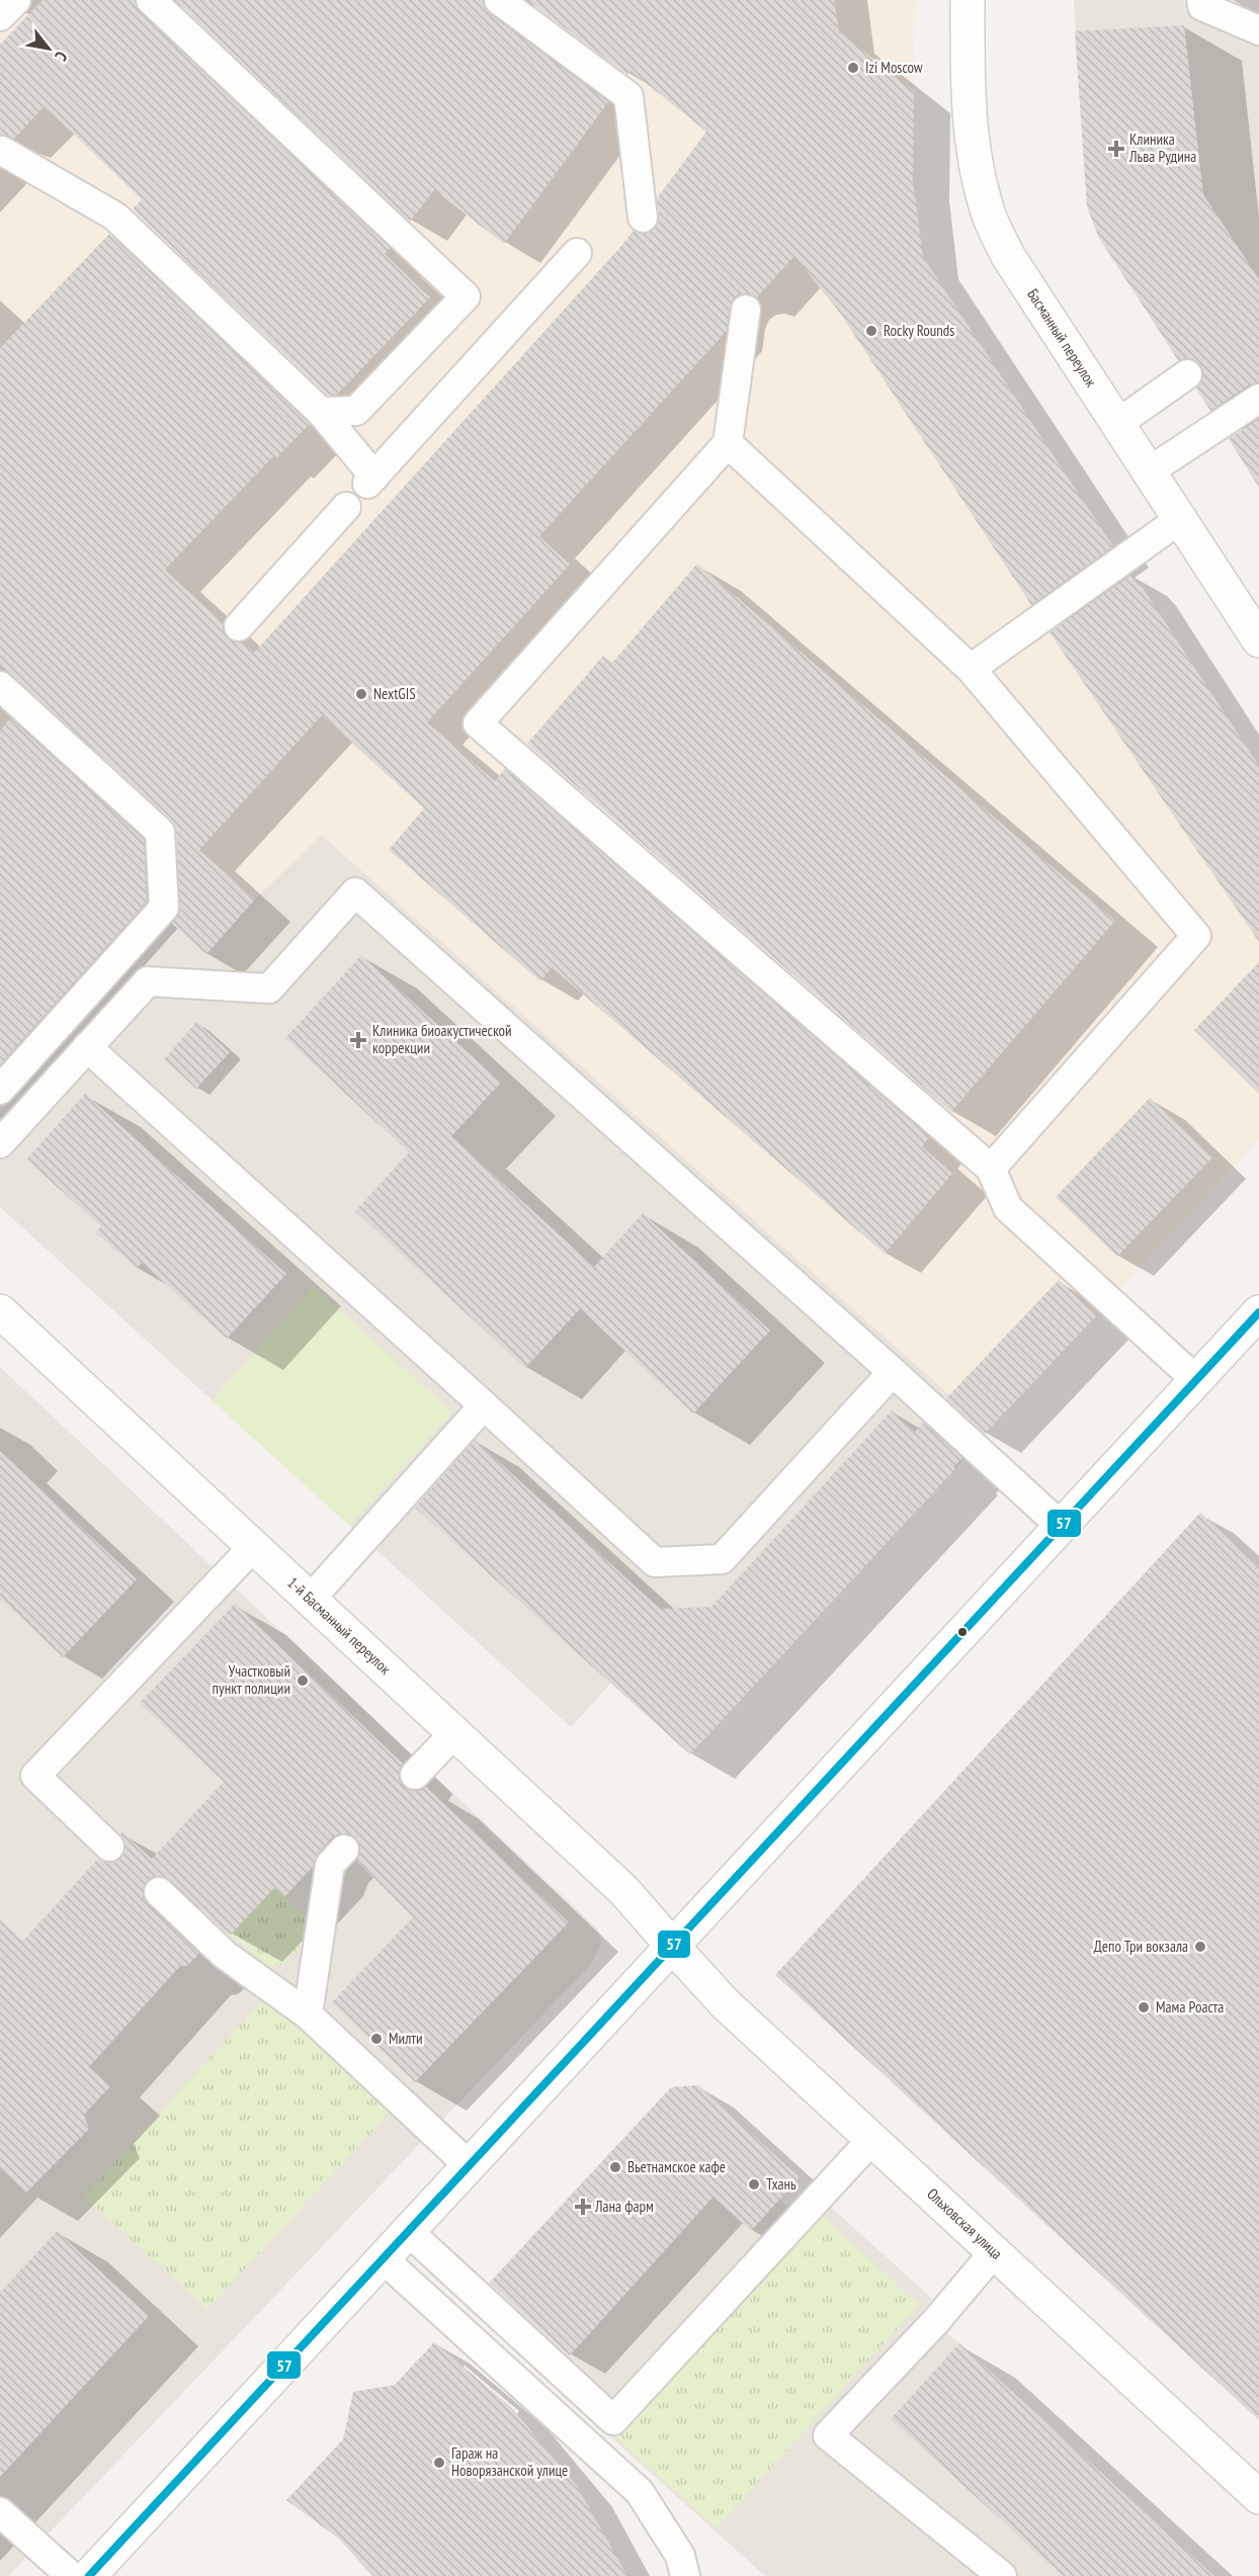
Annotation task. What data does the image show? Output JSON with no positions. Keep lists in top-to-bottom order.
{
  "streets": {
    "street": ["Басманный переулок", "1-й Басманный переулок", "Ольховская улица"]
  },
  "crossings": [
    ["1-й Басманный переулок", "Ольховская улица"]
  ],
  "places": {
    "other": [
      "Izi Moscow",
      "Rocky Rounds",
      "NextGIS",
      "Участковый пункт полиции",
      "Депо Три вокзала",
      "Мама Роаста",
      "Милти",
      "Вьетнамское кафе",
      "Тхань",
      "Гараж на Новорязанской улице"
    ],
    "health": ["Клиника Льва Рудина", "Клиника биоакустической коррекции", "Лана фарм"]
  },
  "lines": ["transit line 57"],
  "north": "bottom right"
}
